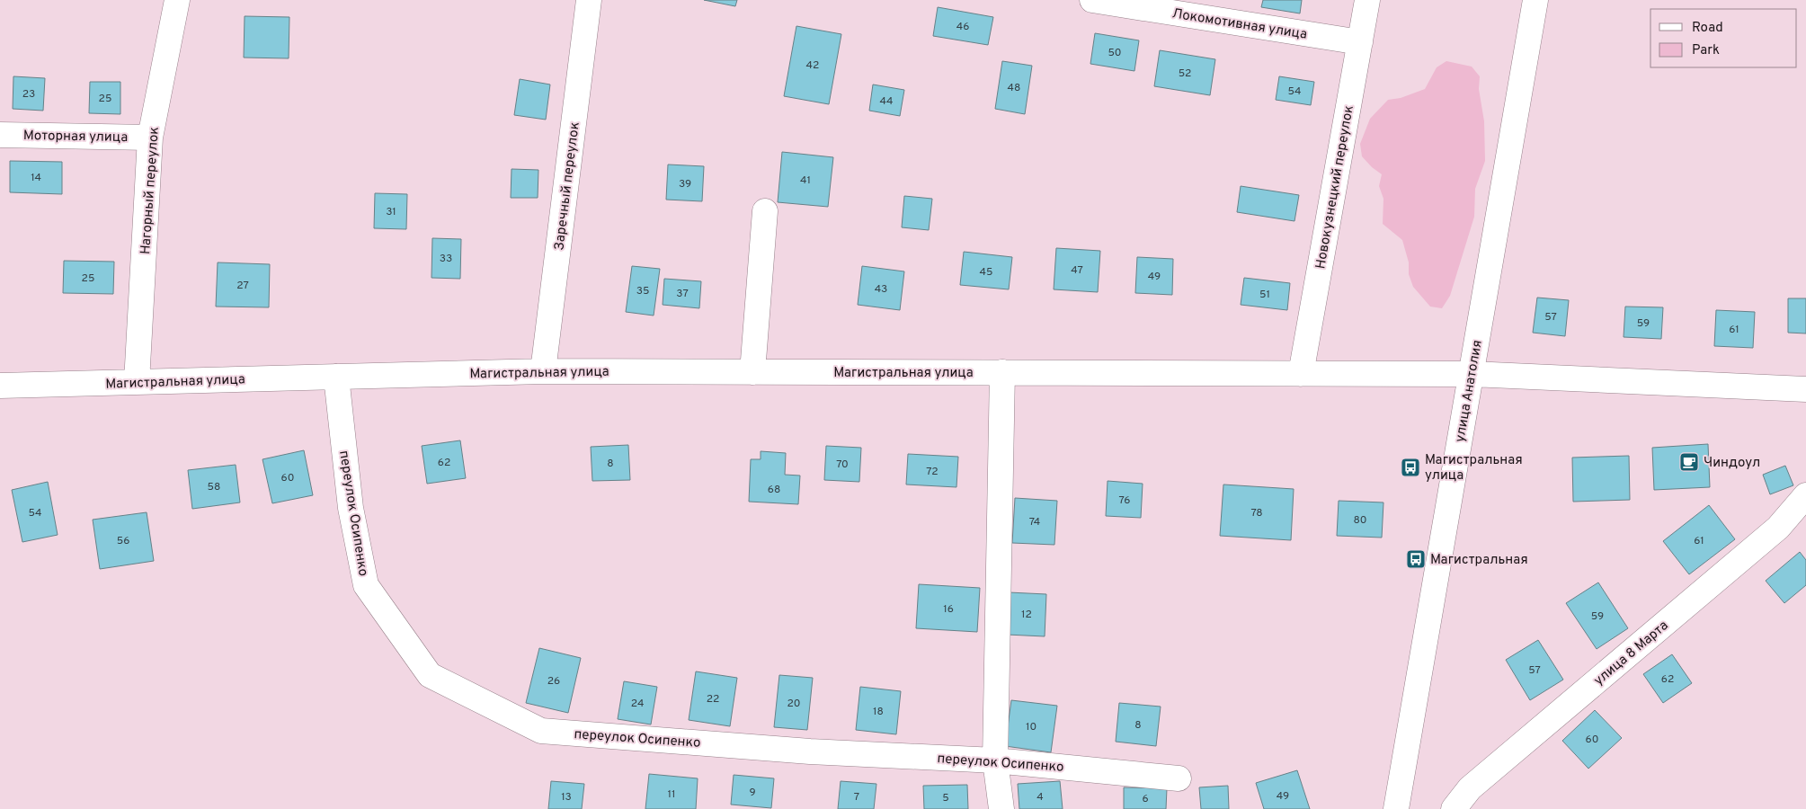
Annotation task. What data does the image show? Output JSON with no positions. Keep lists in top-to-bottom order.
{
  "streets": {
    "street": [
      "Локомотивная улица",
      "Моторная улица",
      "Заречный переулок",
      "Новокузнецкий переулок",
      "Нагорный переулок",
      "Магистральная улица",
      "улица Анатолия",
      "переулок Осипенко",
      "улица 8 Марта"
    ]
  },
  "crossings": [
    ["Локомотивная улица", "Новокузнецкий переулок"],
    ["Моторная улица", "Нагорный переулок"],
    ["Заречный переулок", "Магистральная улица"],
    ["Новокузнецкий переулок", "Магистральная улица"],
    ["Нагорный переулок", "Магистральная улица"],
    ["Магистральная улица", "улица Анатолия"],
    ["Магистральная улица", "переулок Осипенко"]
  ],
  "places": {
    "cafe": ["Чиндоул"],
    "bus stop": ["Магистральная улица", "Магистральная"]
  },
  "house_numbers": [
    "46",
    "50",
    "42",
    "52",
    "48",
    "54",
    "23",
    "25",
    "44",
    "14",
    "41",
    "39",
    "31",
    "33",
    "47",
    "45",
    "49",
    "25",
    "27",
    "43",
    "35",
    "37",
    "51",
    "57",
    "59",
    "61",
    "62",
    "8",
    "70",
    "72",
    "60",
    "58",
    "68",
    "76",
    "54",
    "78",
    "80",
    "74",
    "56",
    "61",
    "16",
    "12",
    "59",
    "57",
    "62",
    "26",
    "22",
    "24",
    "20",
    "18",
    "8",
    "10",
    "60",
    "9",
    "11",
    "49",
    "13",
    "7",
    "4",
    "5",
    "6"
  ],
  "legend": ["Road", "Park"]
}
